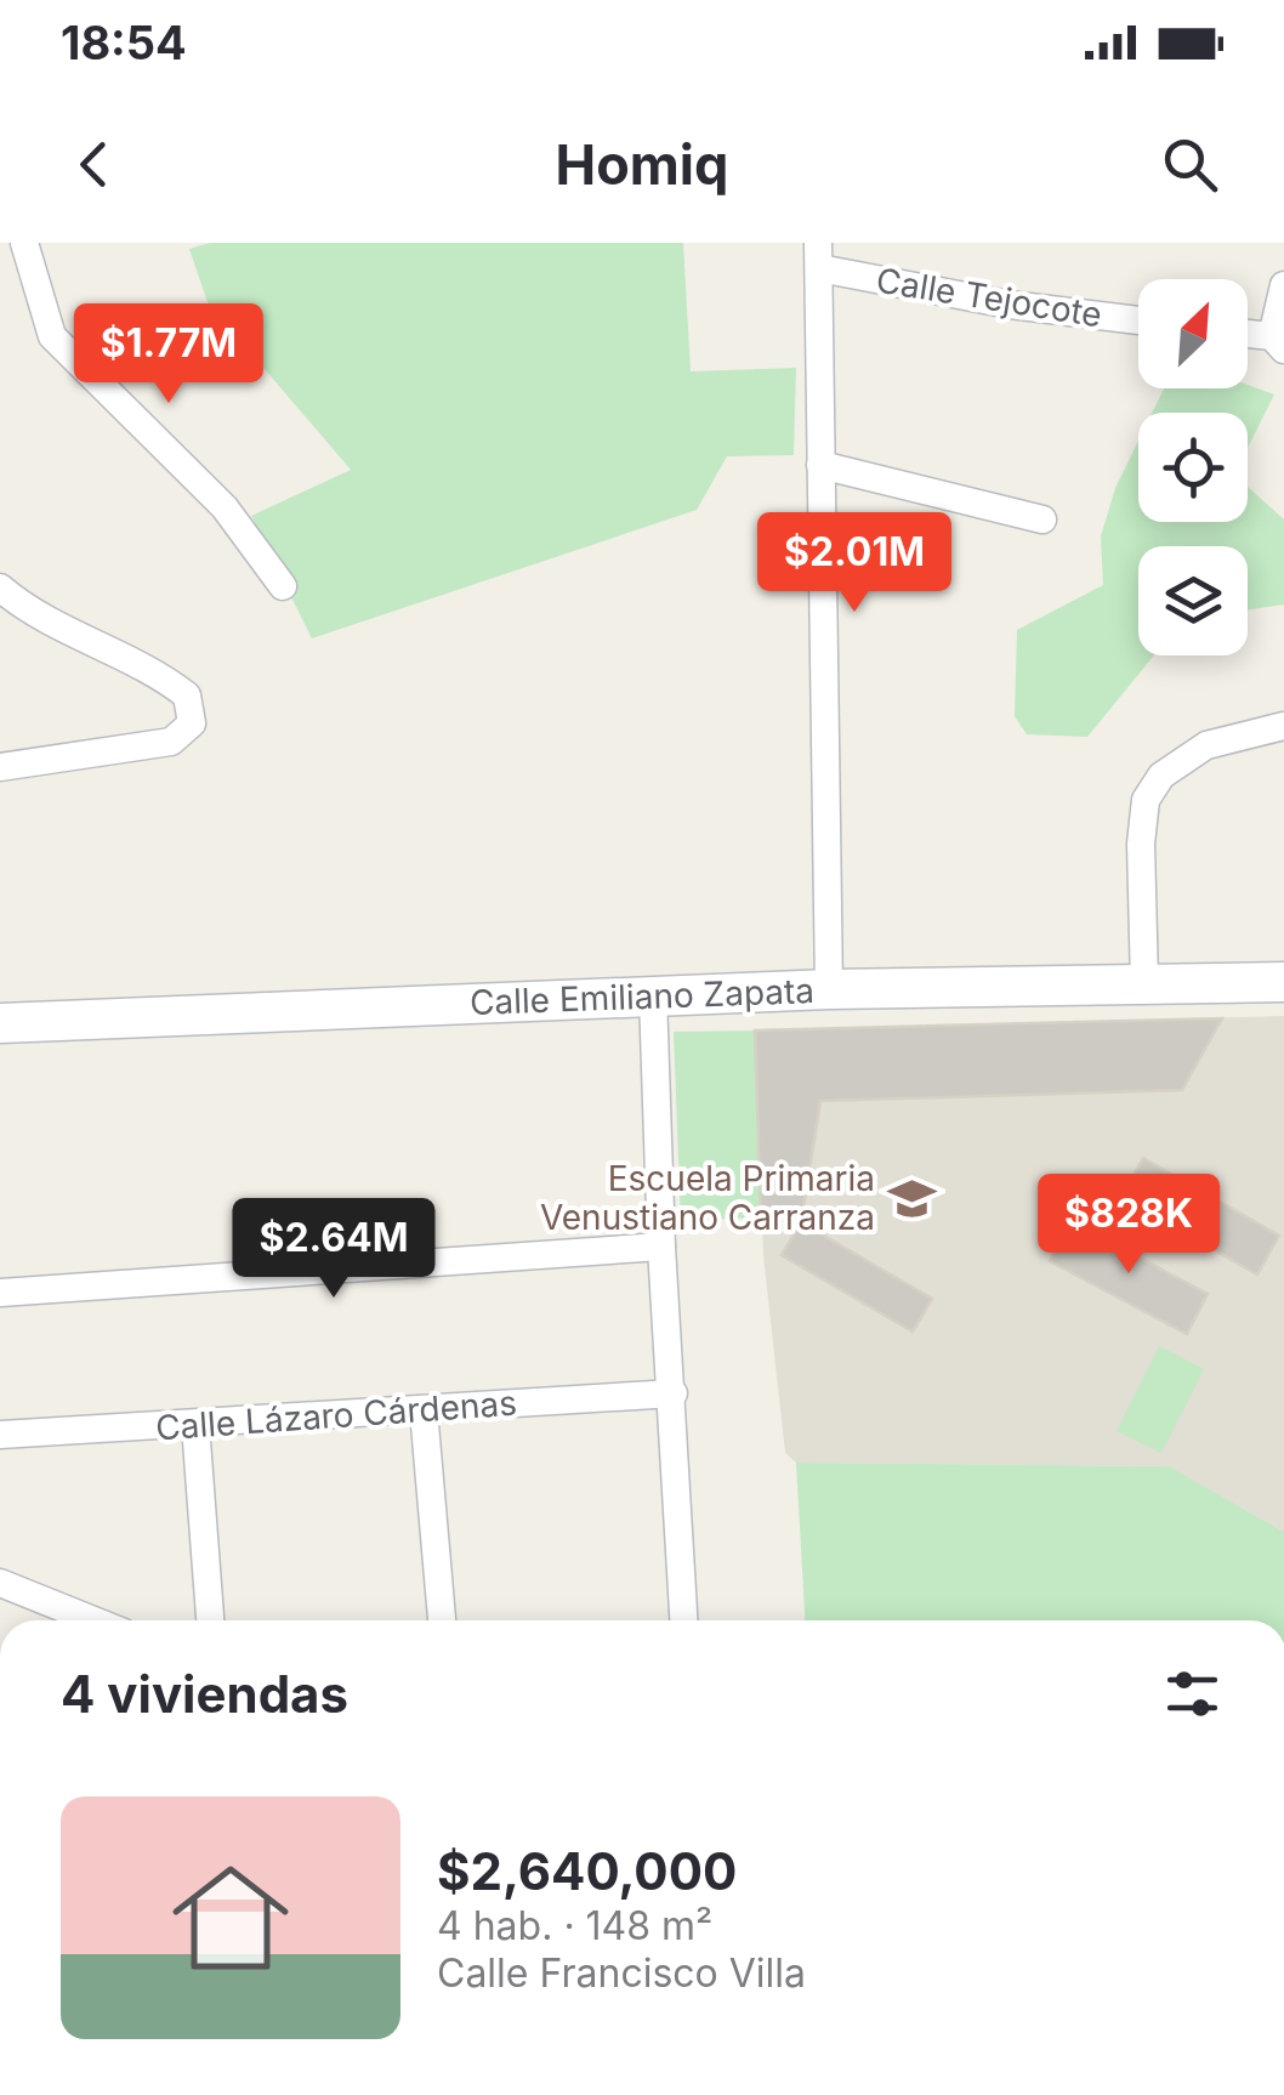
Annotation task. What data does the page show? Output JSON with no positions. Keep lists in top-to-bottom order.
{
  "streets": {
    "main road": ["Calle Emiliano Zapata"],
    "street": ["Calle Tejocote", "Calle Lázaro Cárdenas"]
  },
  "places": {
    "school or university": ["Escuela Primaria Venustiano Carranza"]
  },
  "north": "top right",
  "page": {
    "status": "18:54",
    "header": "Homiq",
    "price": [
      "$1.77M",
      "$2.01M",
      "$828K",
      "$2.64M"
    ],
    "heading": "4 viviendas",
    "list": [
      {
        "name": "$2,640,000",
        "note": "4 hab. · 148 m² · Calle Francisco Villa"
      }
    ]
  }
}
